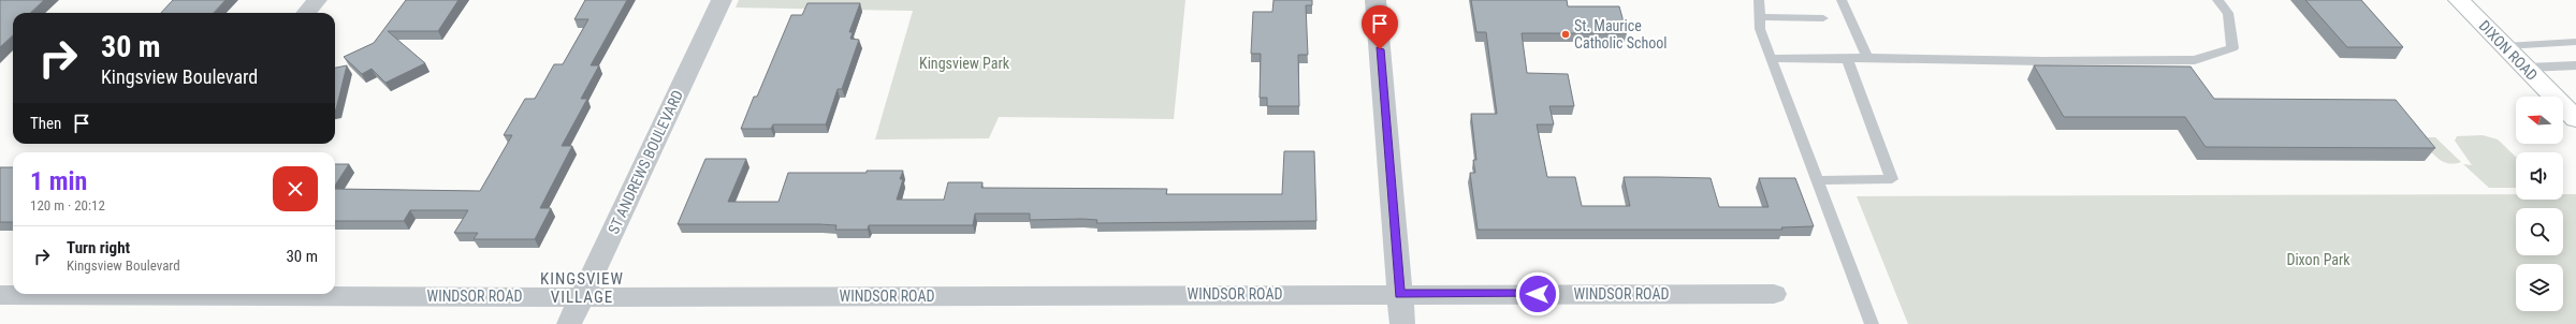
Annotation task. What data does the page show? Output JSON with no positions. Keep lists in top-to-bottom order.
{
  "streets": {
    "main road": ["DIXON ROAD"],
    "street": ["ST ANDREWS BOULEVARD", "WINDSOR ROAD"]
  },
  "crossings": [
    ["ST ANDREWS BOULEVARD", "WINDSOR ROAD"]
  ],
  "districts": ["KINGSVIEW VILLAGE"],
  "parks": ["Kingsview Park", "Dixon Park"],
  "places": ["St. Maurice Catholic School"],
  "north": "left",
  "page": {
    "turn": ["30 m", "Kingsview Boulevard"],
    "then": "Then",
    "heading": ["1 min", "120 m · 20:12"],
    "list": [
      {
        "name": "Turn right",
        "note": "Kingsview Boulevard",
        "value": "30 m"
      }
    ]
  }
}
